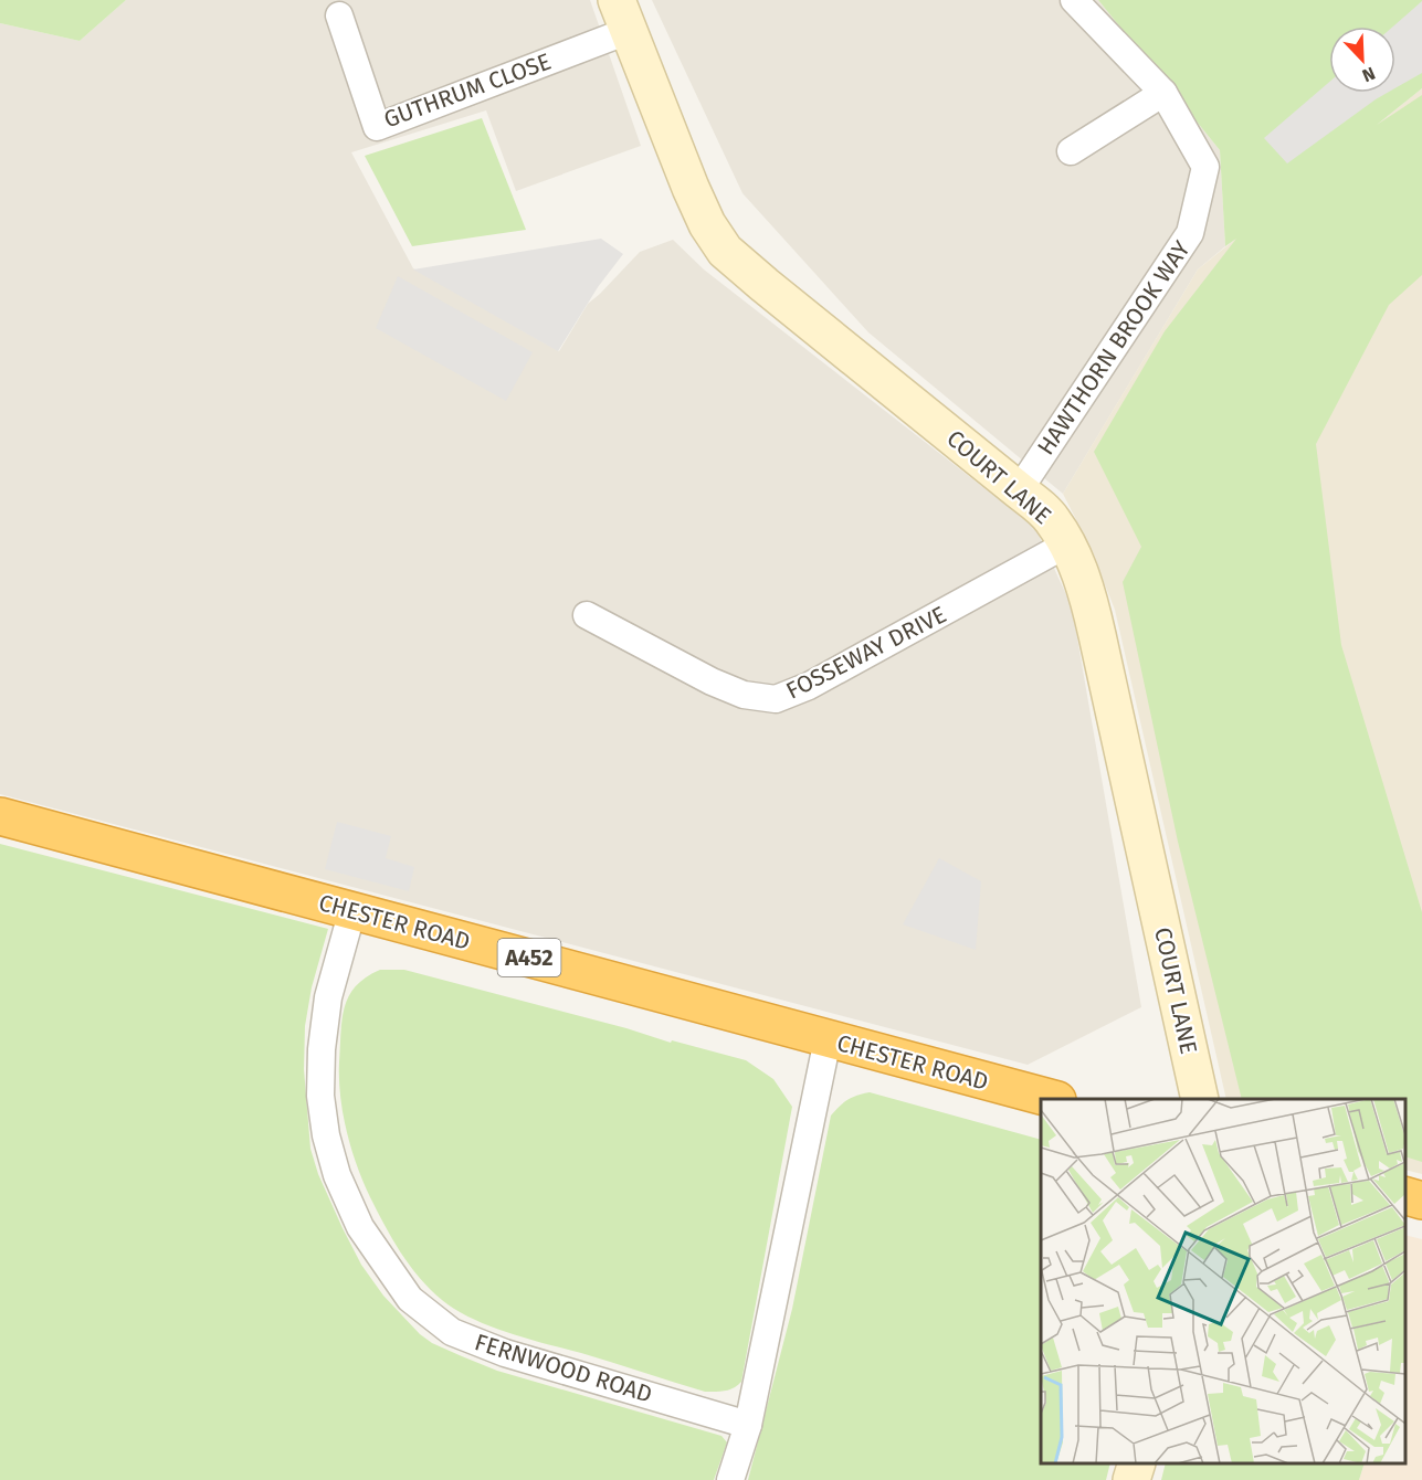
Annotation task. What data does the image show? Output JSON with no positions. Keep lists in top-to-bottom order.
{
  "streets": {
    "highway": ["CHESTER ROAD", "A452"],
    "street": [
      "GUTHRUM CLOSE",
      "HAWTHORN BROOK WAY",
      "COURT LANE",
      "FOSSEWAY DRIVE",
      "FERNWOOD ROAD"
    ]
  },
  "crossings": [
    ["GUTHRUM CLOSE", "COURT LANE"],
    ["HAWTHORN BROOK WAY", "COURT LANE"],
    ["COURT LANE", "FOSSEWAY DRIVE"],
    ["CHESTER ROAD", "FERNWOOD ROAD"]
  ],
  "north": "bottom right"
}
